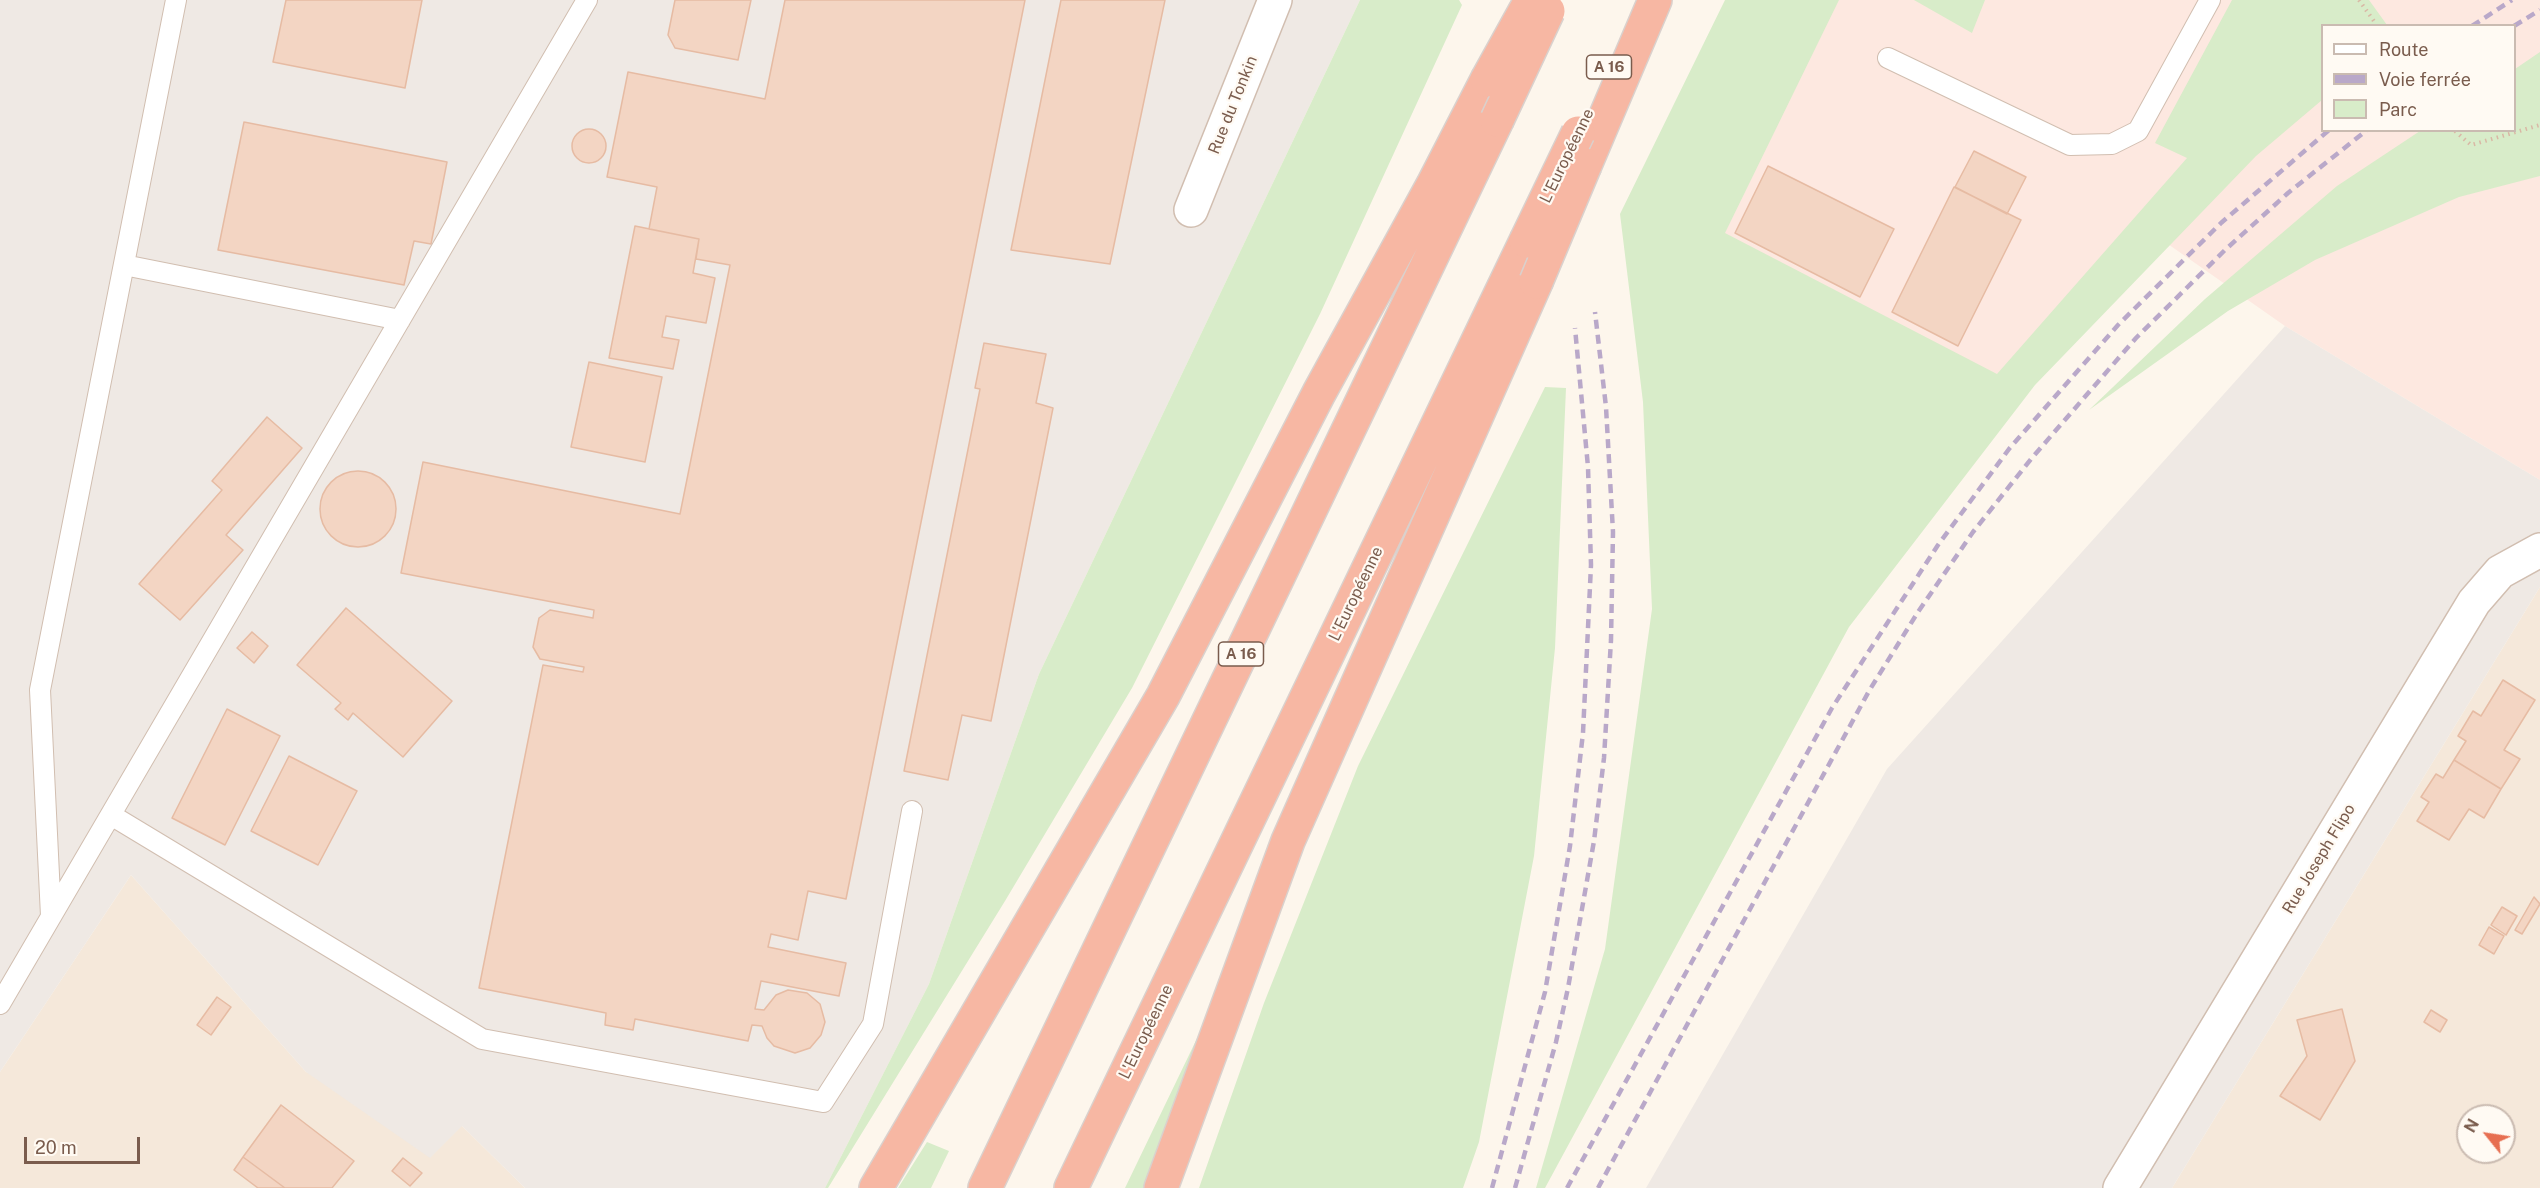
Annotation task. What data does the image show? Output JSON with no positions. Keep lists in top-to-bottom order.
{
  "streets": {
    "highway": ["A 16", "L'Européenne"],
    "street": ["Rue du Tonkin", "Rue Joseph Flipo"]
  },
  "legend": ["Route", "Voie ferrée", "Parc"],
  "scale_bar": "20 m",
  "north": "top left"
}
